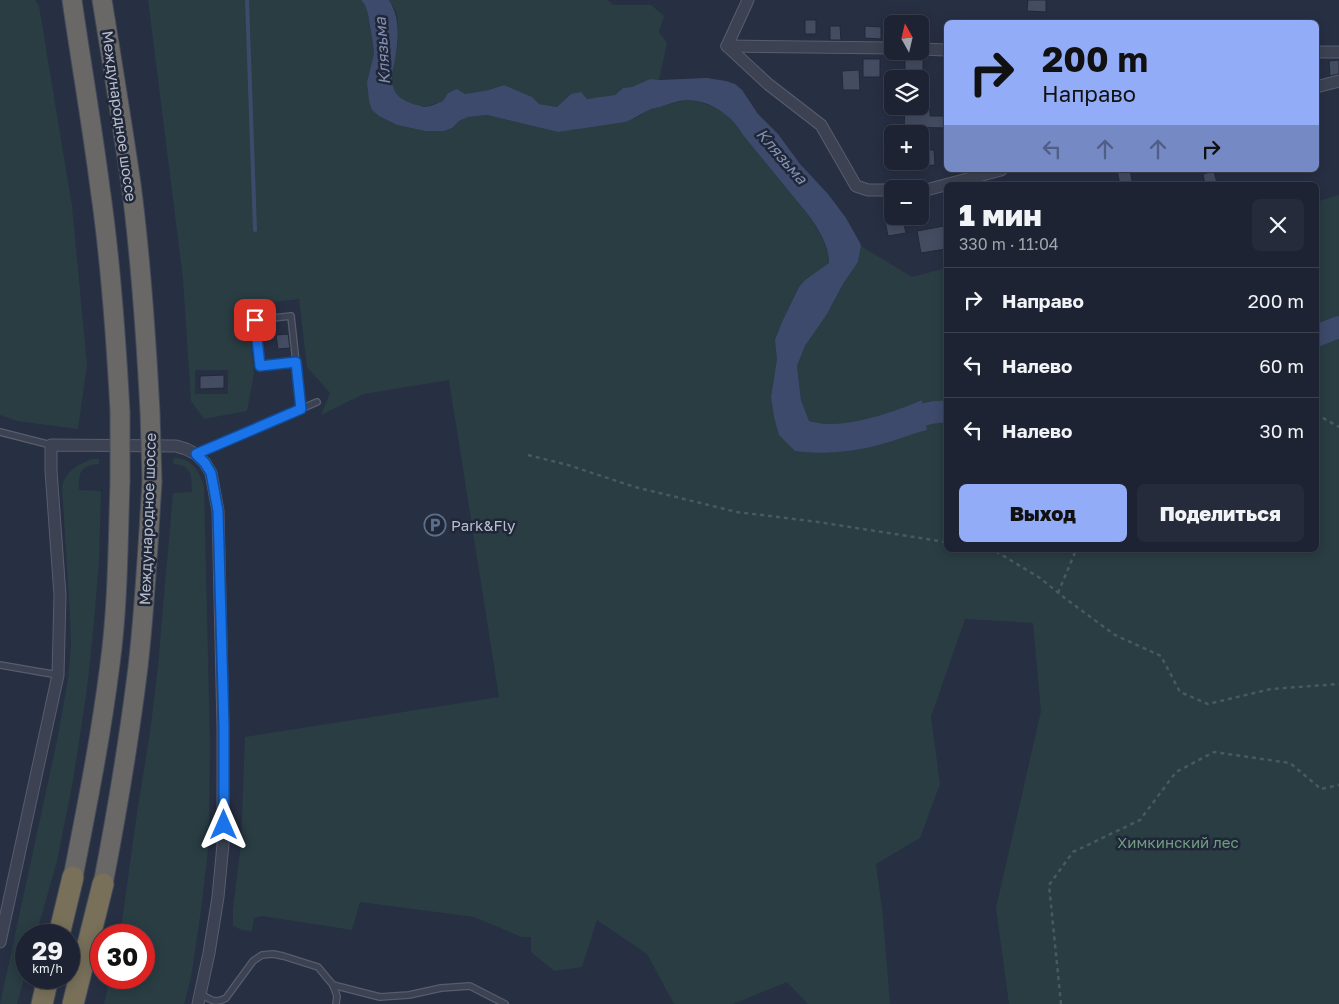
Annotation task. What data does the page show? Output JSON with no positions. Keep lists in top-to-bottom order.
{
  "streets": {
    "highway": ["Международное шоссе"]
  },
  "water": ["Клязьма"],
  "parks": ["Химкинский лес"],
  "places": {
    "parking": ["Park&Fly"]
  },
  "north": "top",
  "page": {
    "map_buttons": ["+", "−"],
    "turn": ["200 m", "Направо"],
    "heading": ["1 мин", "330 m · 11:04"],
    "list": [
      {
        "name": "Направо",
        "value": "200 m"
      },
      {
        "name": "Налево",
        "value": "60 m"
      },
      {
        "name": "Налево",
        "value": "30 m"
      }
    ],
    "buttons": ["Выход", "Поделиться"],
    "speed": "29 km/h",
    "limit": "30"
  }
}
